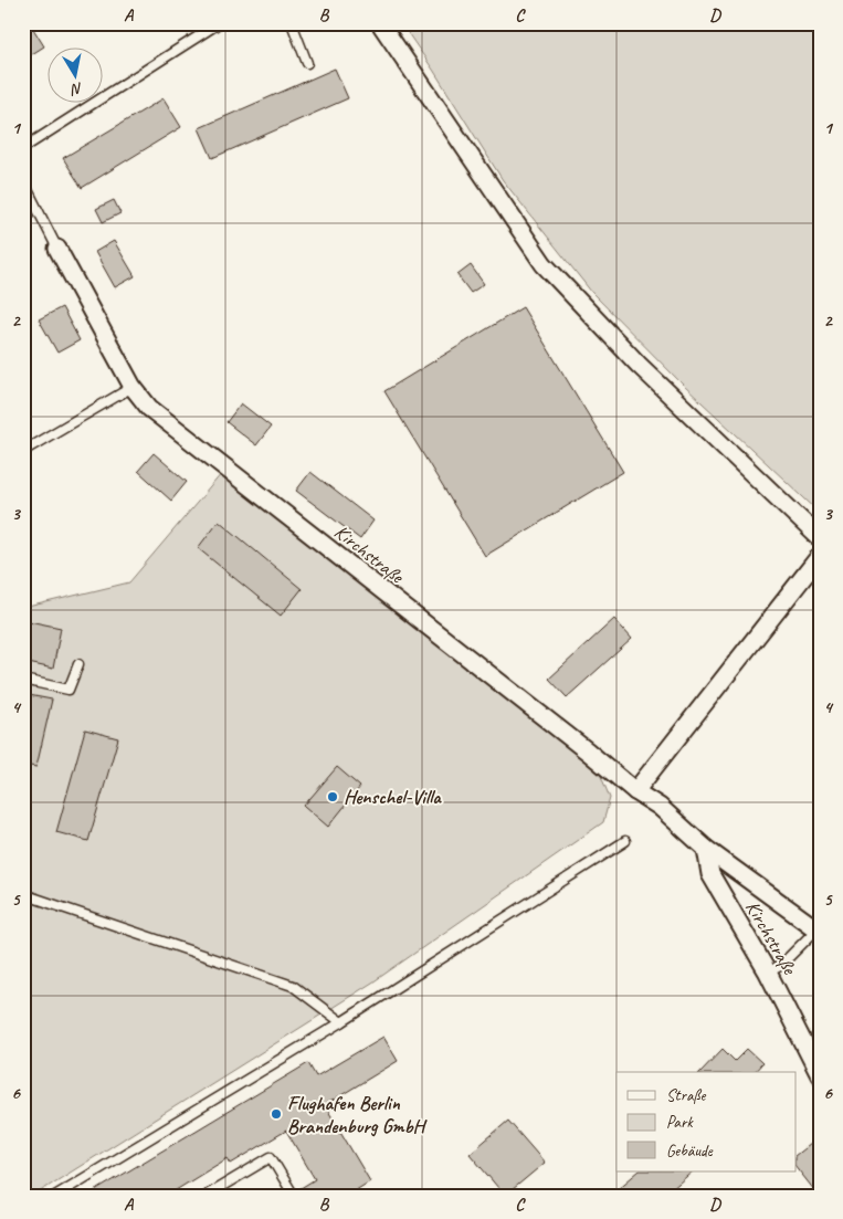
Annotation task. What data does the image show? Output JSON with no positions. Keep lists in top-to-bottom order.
{
  "streets": {
    "street": ["Kirchstraße"]
  },
  "places": ["Henschel-Villa", "Flughafen Berlin Brandenburg GmbH"],
  "legend": ["Straße", "Park", "Gebäude"],
  "north": "bottom",
  "grid": {
    "columns": [
      "A",
      "B",
      "C",
      "D"
    ],
    "rows": [
      "1",
      "2",
      "3",
      "4",
      "5",
      "6"
    ]
  }
}
